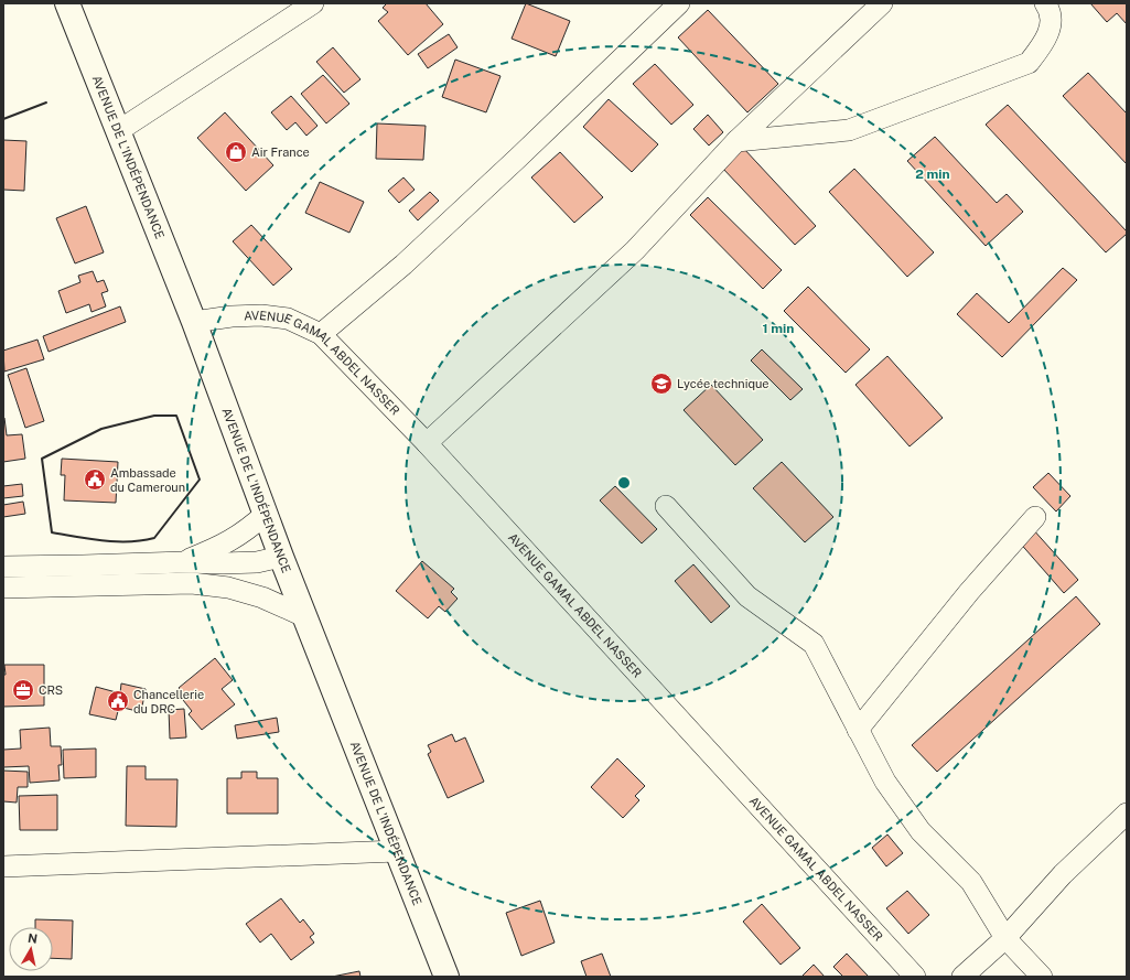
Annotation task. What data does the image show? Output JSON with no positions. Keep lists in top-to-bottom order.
{
  "streets": {
    "main road": ["AVENUE DE L'INDÉPENDANCE"],
    "street": ["AVENUE GAMAL ABDEL NASSER"]
  },
  "crossings": [
    ["AVENUE DE L'INDÉPENDANCE", "AVENUE GAMAL ABDEL NASSER"]
  ],
  "places": {
    "shop": ["Air France"],
    "school or university": ["Lycée technique"],
    "public building": ["Ambassade du Cameroun", "Chancellerie du DRC"],
    "office": ["CRS"]
  },
  "north": "top",
  "rings": ["2 min", "1 min"]
}
